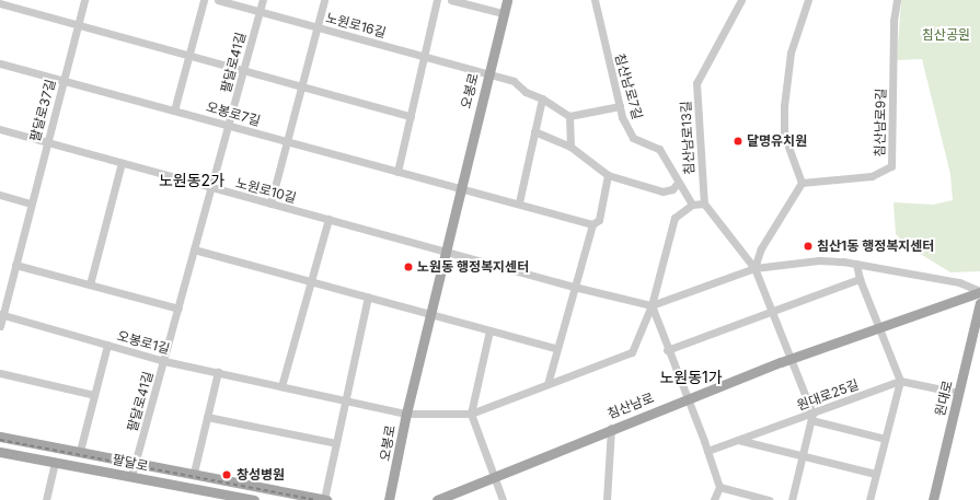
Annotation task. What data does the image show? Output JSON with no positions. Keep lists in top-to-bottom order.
{
  "streets": {
    "main road": [
      "오봉로",
      "원대로",
      "침산남로",
      "팔달로"
    ],
    "street": [
      "노원로16길",
      "팔달로41길",
      "침산남로7길",
      "팔달로37길",
      "오봉로7길",
      "침산남로9길",
      "침산남로13길",
      "노원로10길",
      "오봉로1길",
      "원대로25길"
    ]
  },
  "crossings": [
    ["노원로16길", "팔달로41길"],
    ["노원로16길", "오봉로"],
    ["팔달로41길", "오봉로7길"],
    ["팔달로41길", "노원로10길"],
    ["팔달로41길", "오봉로1길"],
    ["팔달로41길", "팔달로"],
    ["오봉로", "오봉로7길"],
    ["오봉로", "노원로10길"],
    ["오봉로", "오봉로1길"],
    ["팔달로37길", "오봉로7길"],
    ["팔달로37길", "노원로10길"],
    ["팔달로37길", "오봉로1길"]
  ],
  "districts": ["노원동2가", "노원동1가"],
  "parks": ["침산공원"],
  "places": [
    "달명유치원",
    "침산1동 행정복지센터",
    "노원동 행정복지센터",
    "창성병원"
  ]
}
